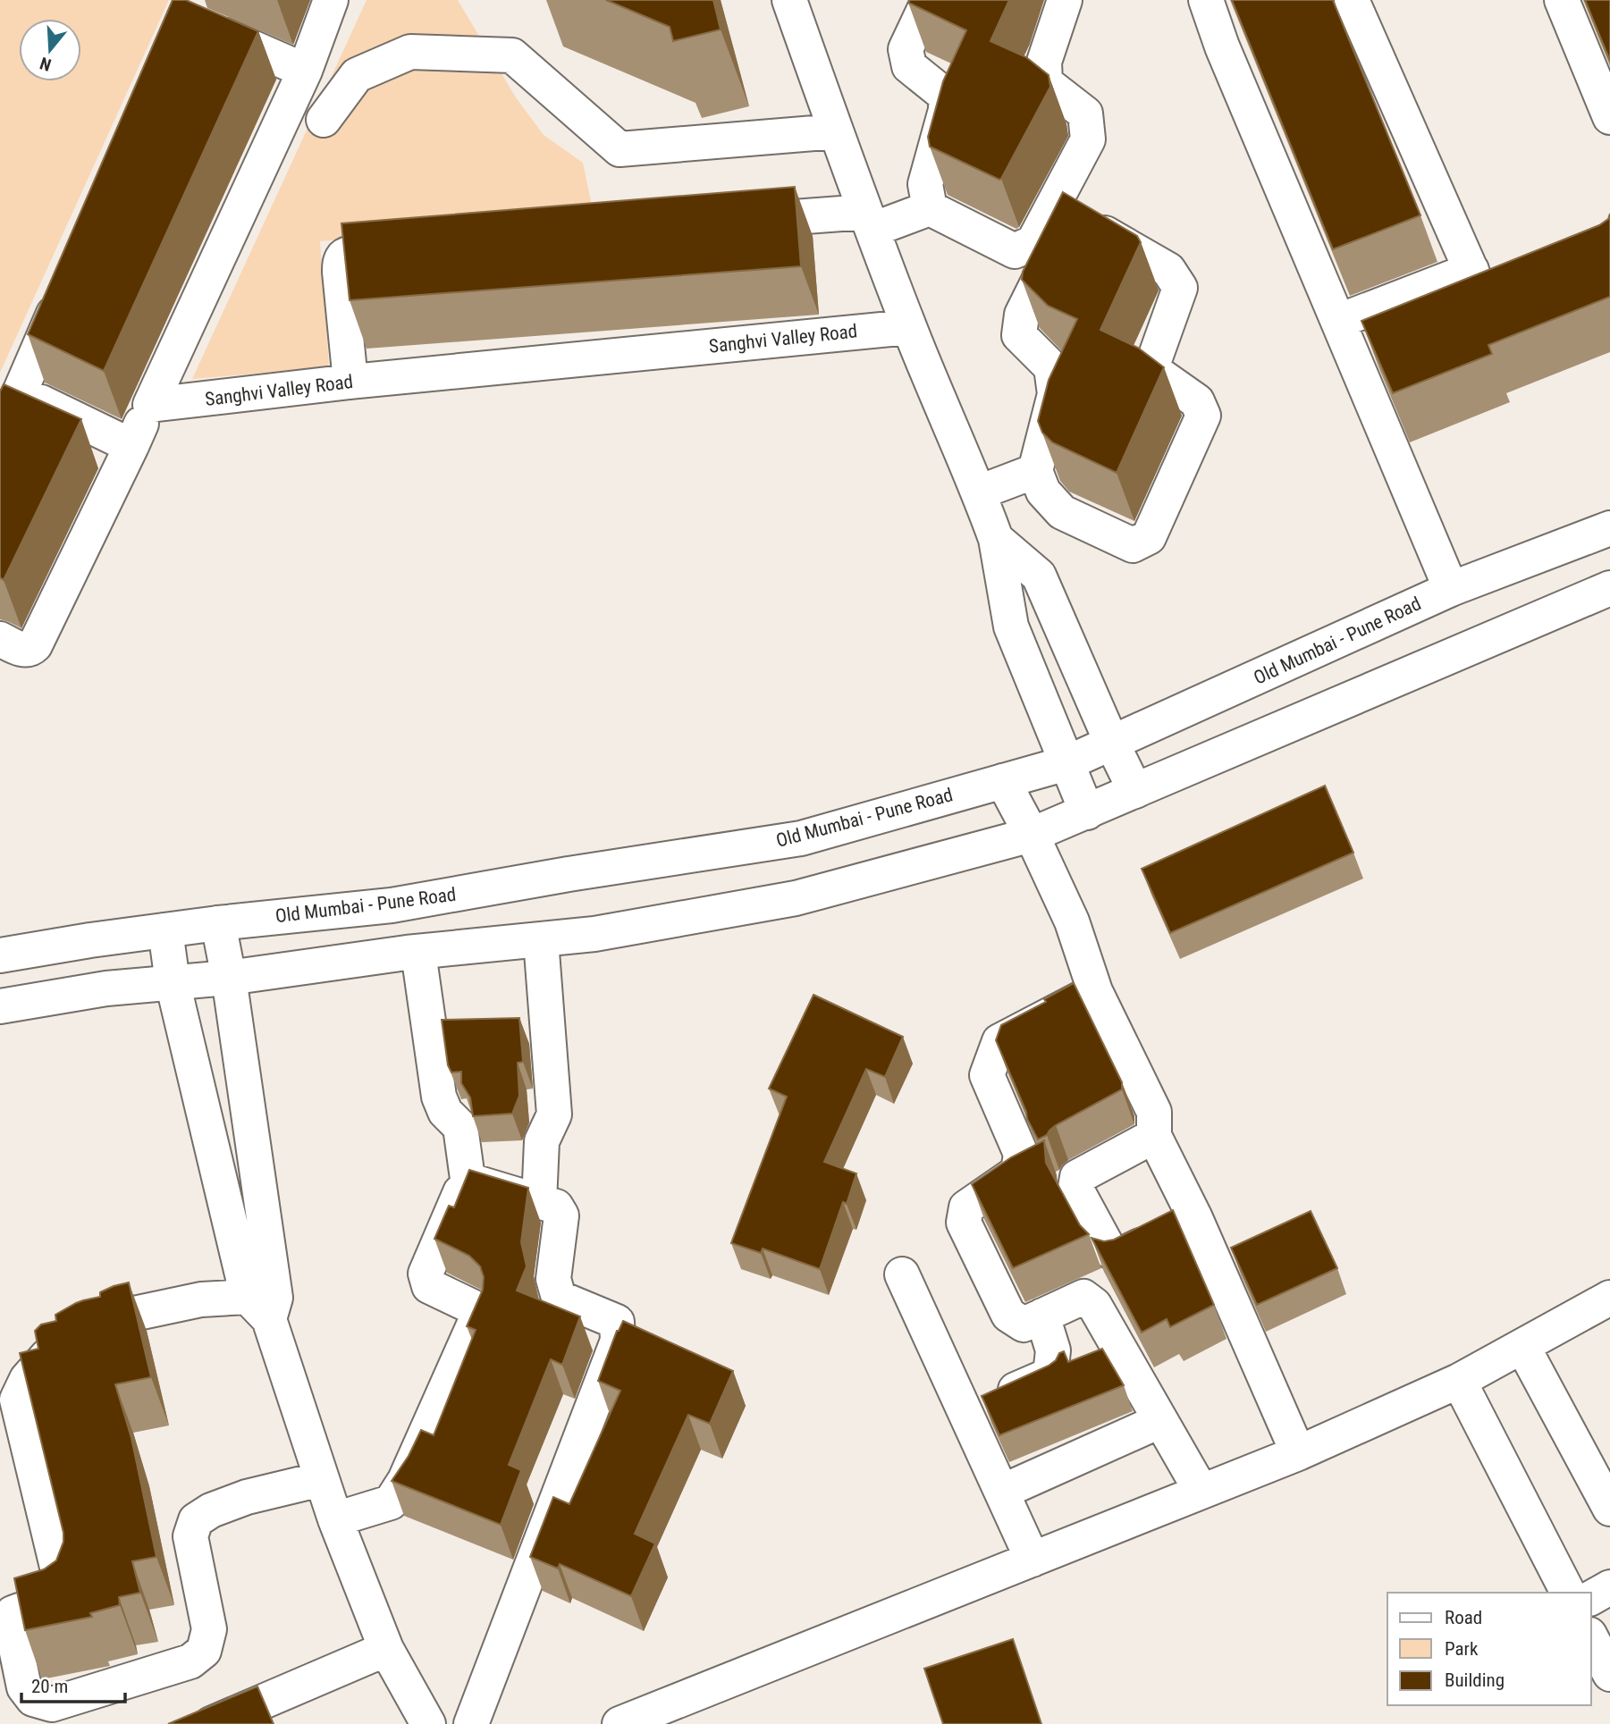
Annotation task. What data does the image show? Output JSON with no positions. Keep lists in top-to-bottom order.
{
  "streets": {
    "street": ["Sanghvi Valley Road", "Old Mumbai - Pune Road"]
  },
  "legend": ["Road", "Park", "Building"],
  "scale_bar": "20 m",
  "north": "bottom"
}
